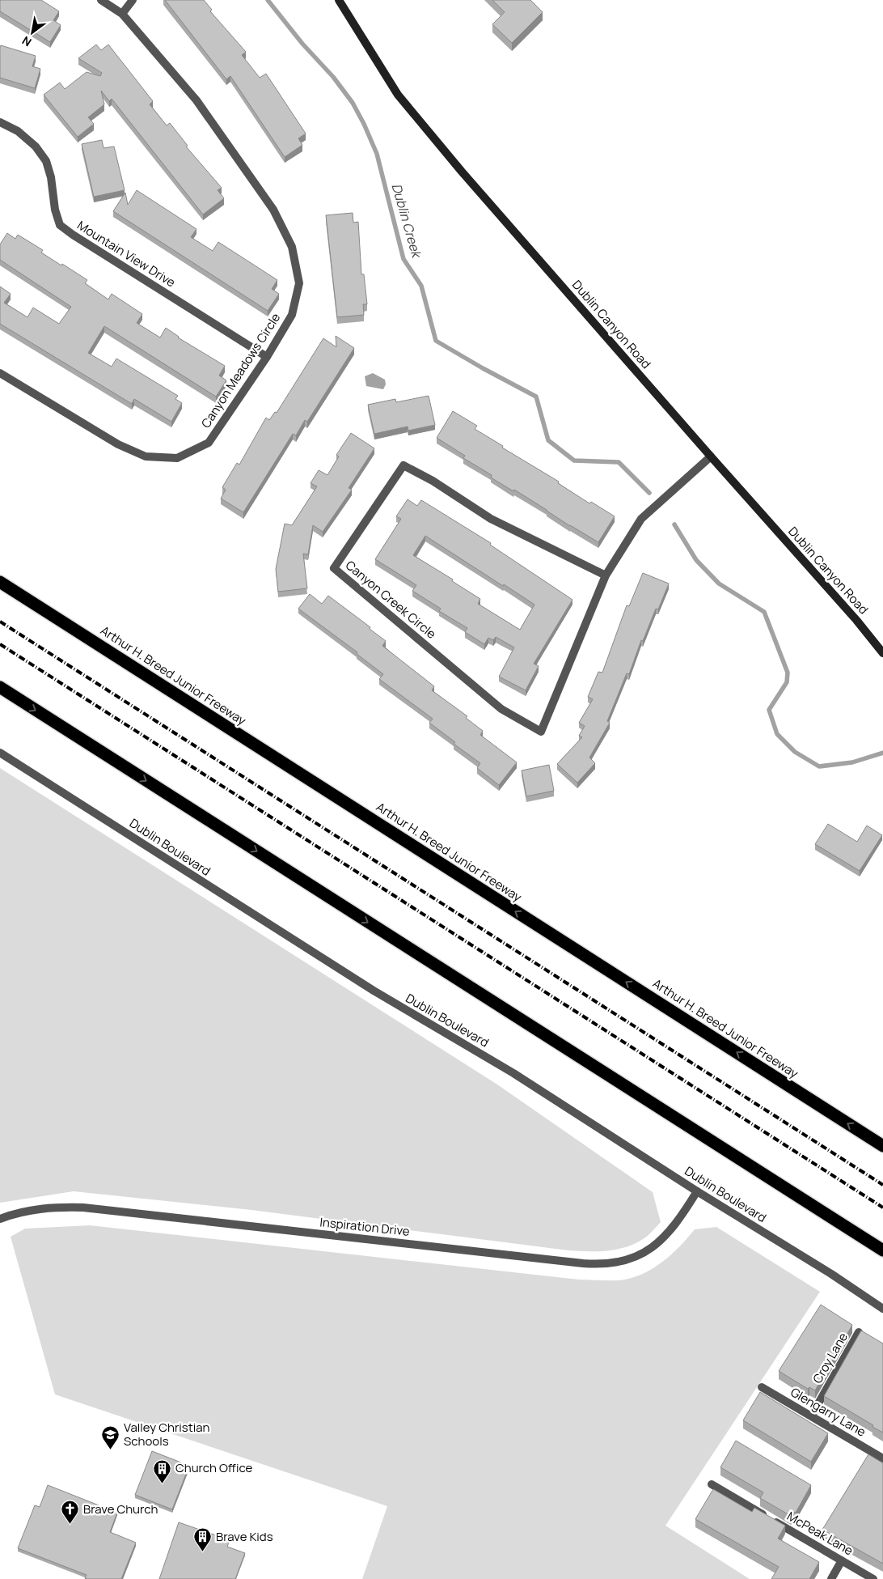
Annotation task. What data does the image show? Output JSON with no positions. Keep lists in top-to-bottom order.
{
  "streets": {
    "highway": ["Arthur H. Breed Junior Freeway"],
    "main road": ["Dublin Canyon Road"],
    "street": [
      "Mountain View Drive",
      "Canyon Meadows Circle",
      "Canyon Creek Circle",
      "Dublin Boulevard",
      "Inspiration Drive",
      "Croy Lane",
      "Glengarry Lane",
      "McPeak Lane"
    ]
  },
  "crossings": [
    ["Mountain View Drive", "Canyon Meadows Circle"],
    ["Dublin Canyon Road", "Canyon Creek Circle"],
    ["Dublin Boulevard", "Inspiration Drive"],
    ["Croy Lane", "Glengarry Lane"]
  ],
  "water": ["Dublin Creek"],
  "places": {
    "school or university": ["Valley Christian Schools"],
    "building": ["Church Office", "Brave Kids"],
    "church": ["Brave Church"]
  },
  "north": "bottom left"
}
